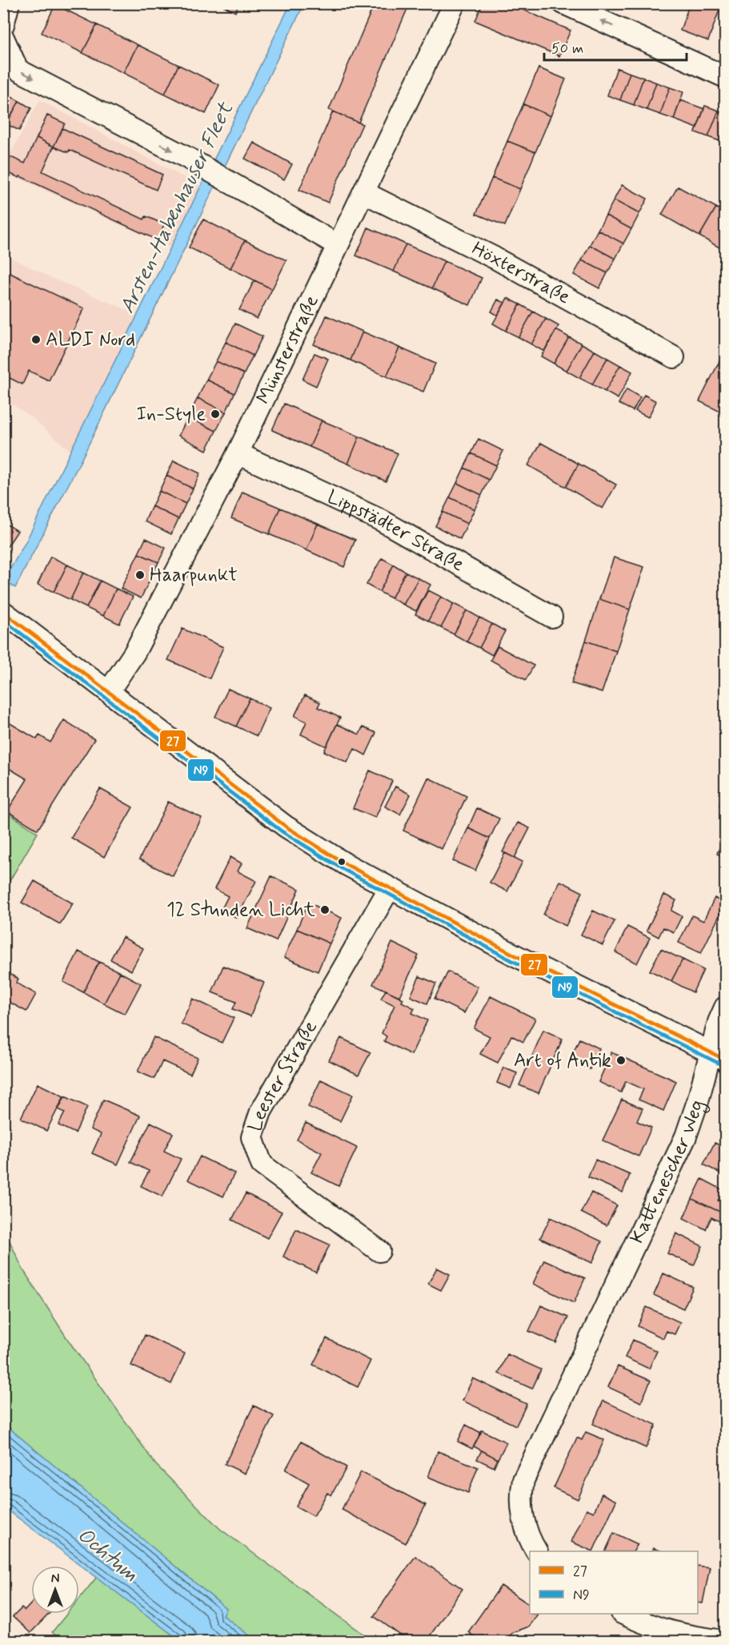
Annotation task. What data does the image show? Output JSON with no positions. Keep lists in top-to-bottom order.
{
  "streets": {
    "street": [
      "Höxterstraße",
      "Münsterstraße",
      "Lippstädter Straße",
      "Leester Straße",
      "Kattenescher Weg"
    ]
  },
  "crossings": [
    ["Höxterstraße", "Münsterstraße"],
    ["Münsterstraße", "Lippstädter Straße"]
  ],
  "water": ["Arsten-Habenhauser Fleet", "Ochtum"],
  "places": [
    "ALDI Nord",
    "In-Style",
    "Haarpunkt",
    "12 Stunden Licht",
    "Art of Antik"
  ],
  "lines": ["transit line 27", "transit line N9"],
  "legend": ["27", "N9"],
  "scale_bar": "50 m",
  "north": "top"
}
